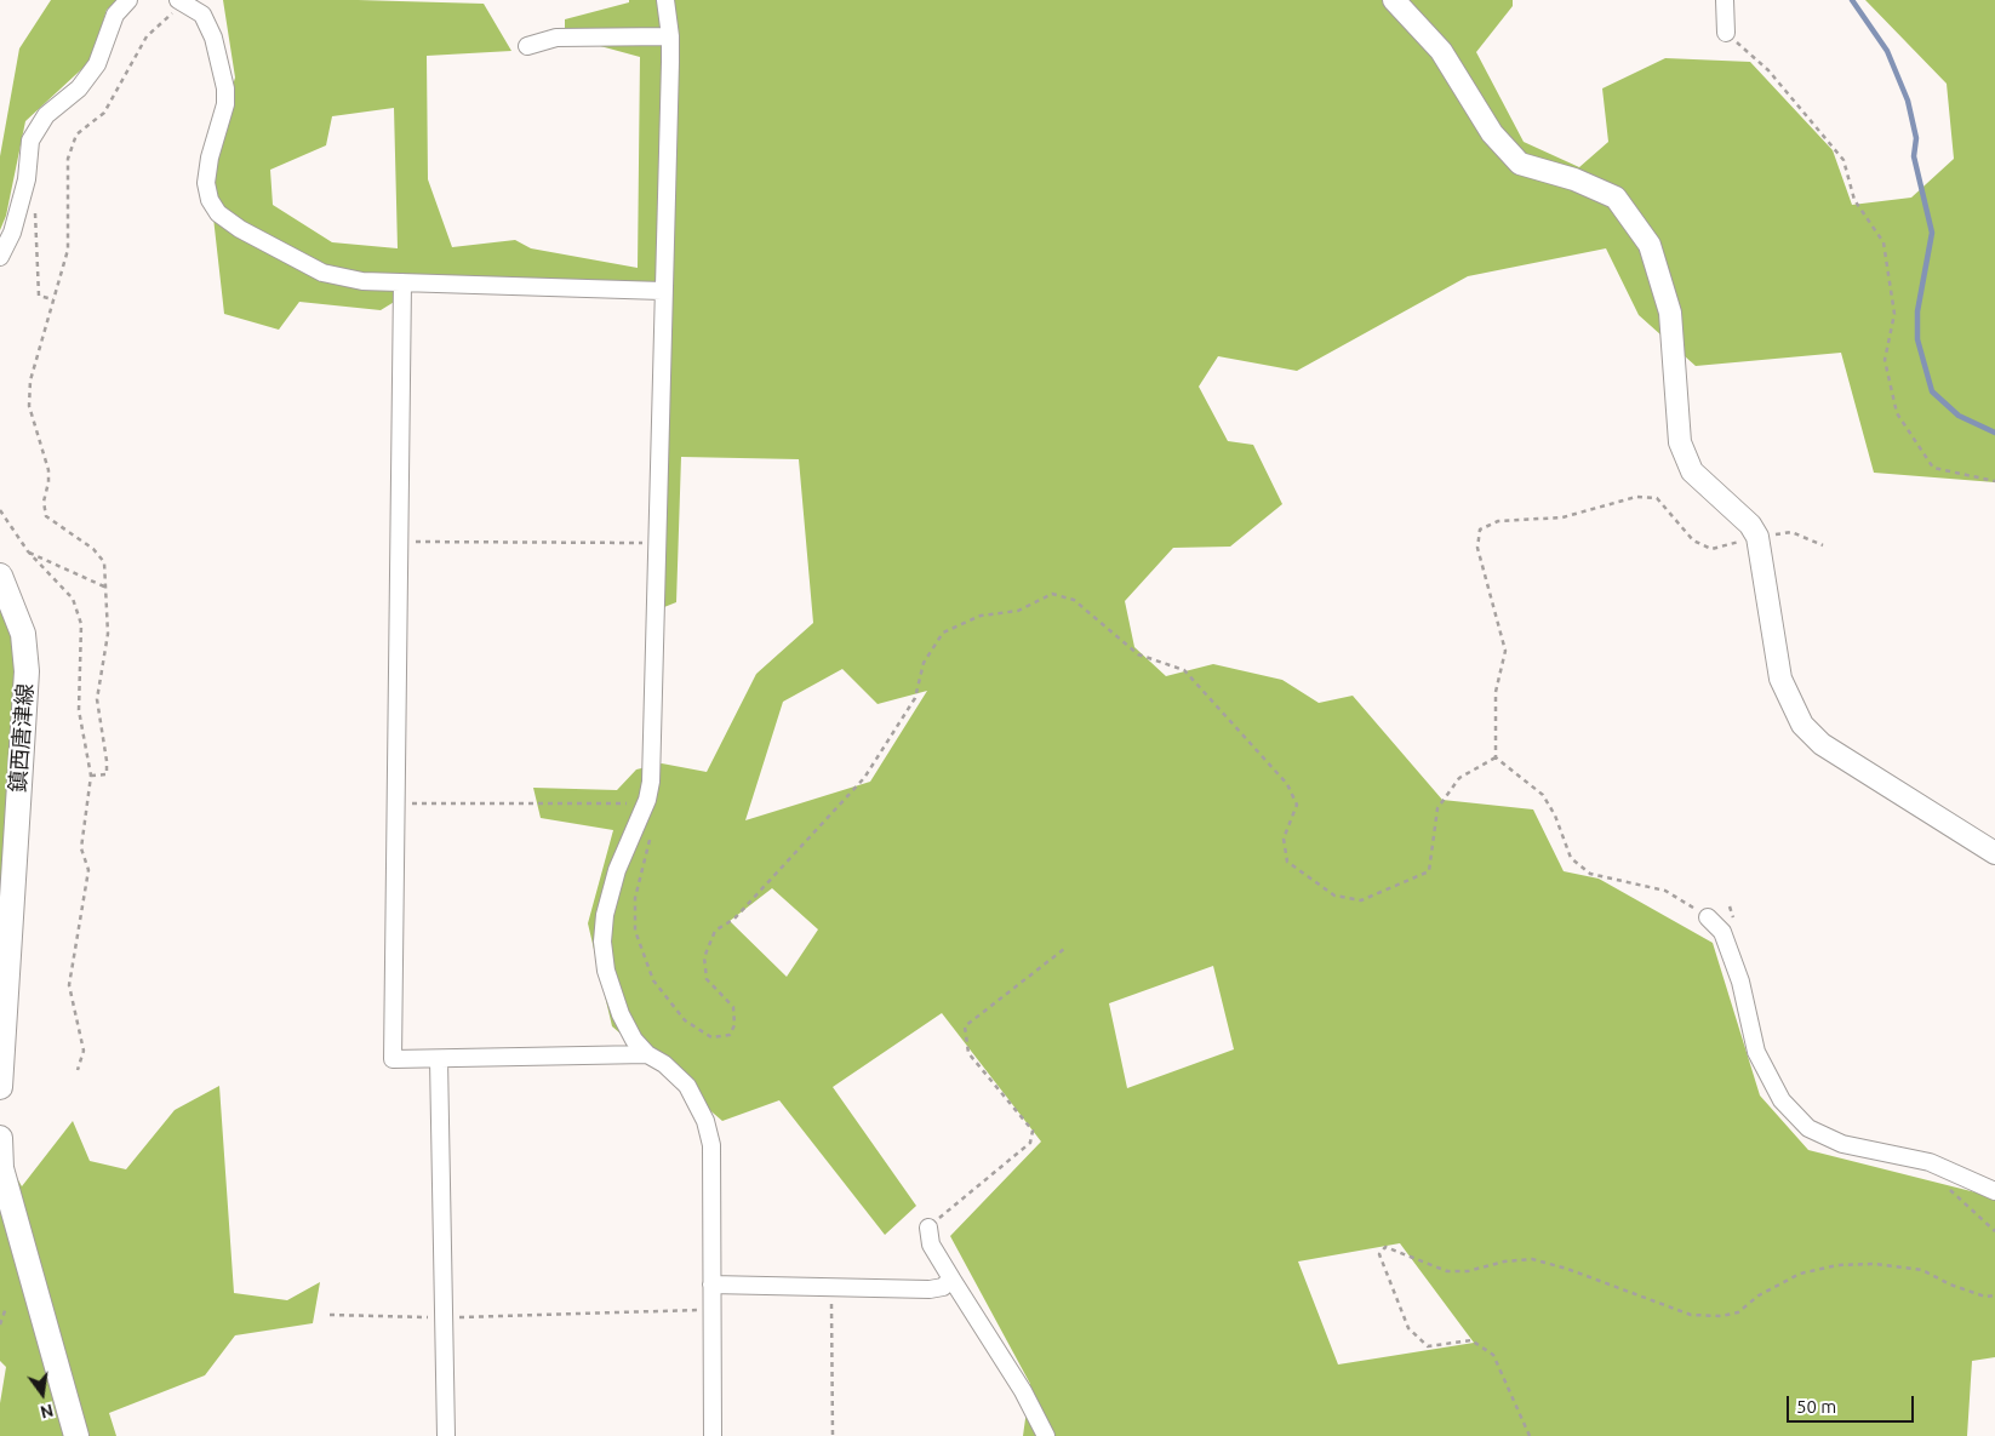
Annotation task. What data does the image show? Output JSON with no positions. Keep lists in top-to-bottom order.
{
  "streets": {
    "main road": ["鎮西唐津線"]
  },
  "scale_bar": "50 m",
  "north": "bottom"
}
